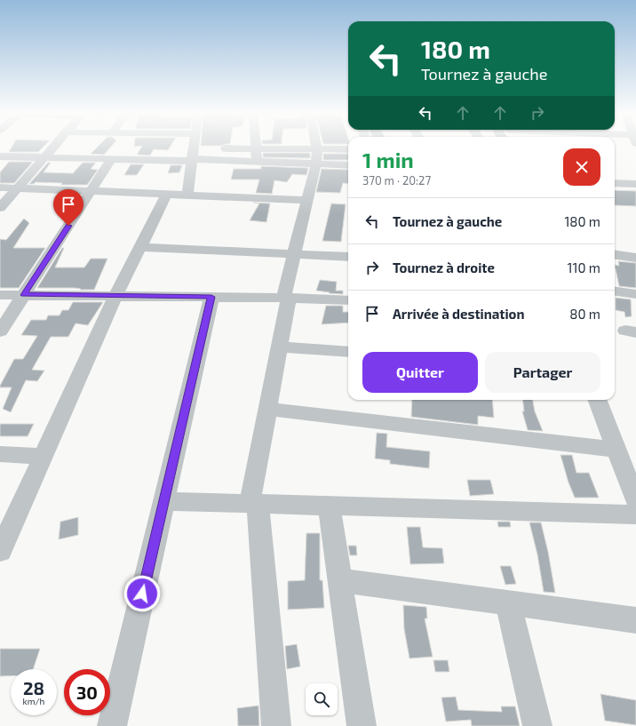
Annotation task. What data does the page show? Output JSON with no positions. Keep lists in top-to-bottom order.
{
  "page": {
    "turn": ["180 m", "Tournez à gauche"],
    "heading": ["1 min", "370 m · 20:27"],
    "list": [
      {
        "name": "Tournez à gauche",
        "value": "180 m"
      },
      {
        "name": "Tournez à droite",
        "value": "110 m"
      },
      {
        "name": "Arrivée à destination",
        "value": "80 m"
      }
    ],
    "buttons": ["Quitter", "Partager"],
    "speed": "28 km/h",
    "limit": "30"
  }
}
